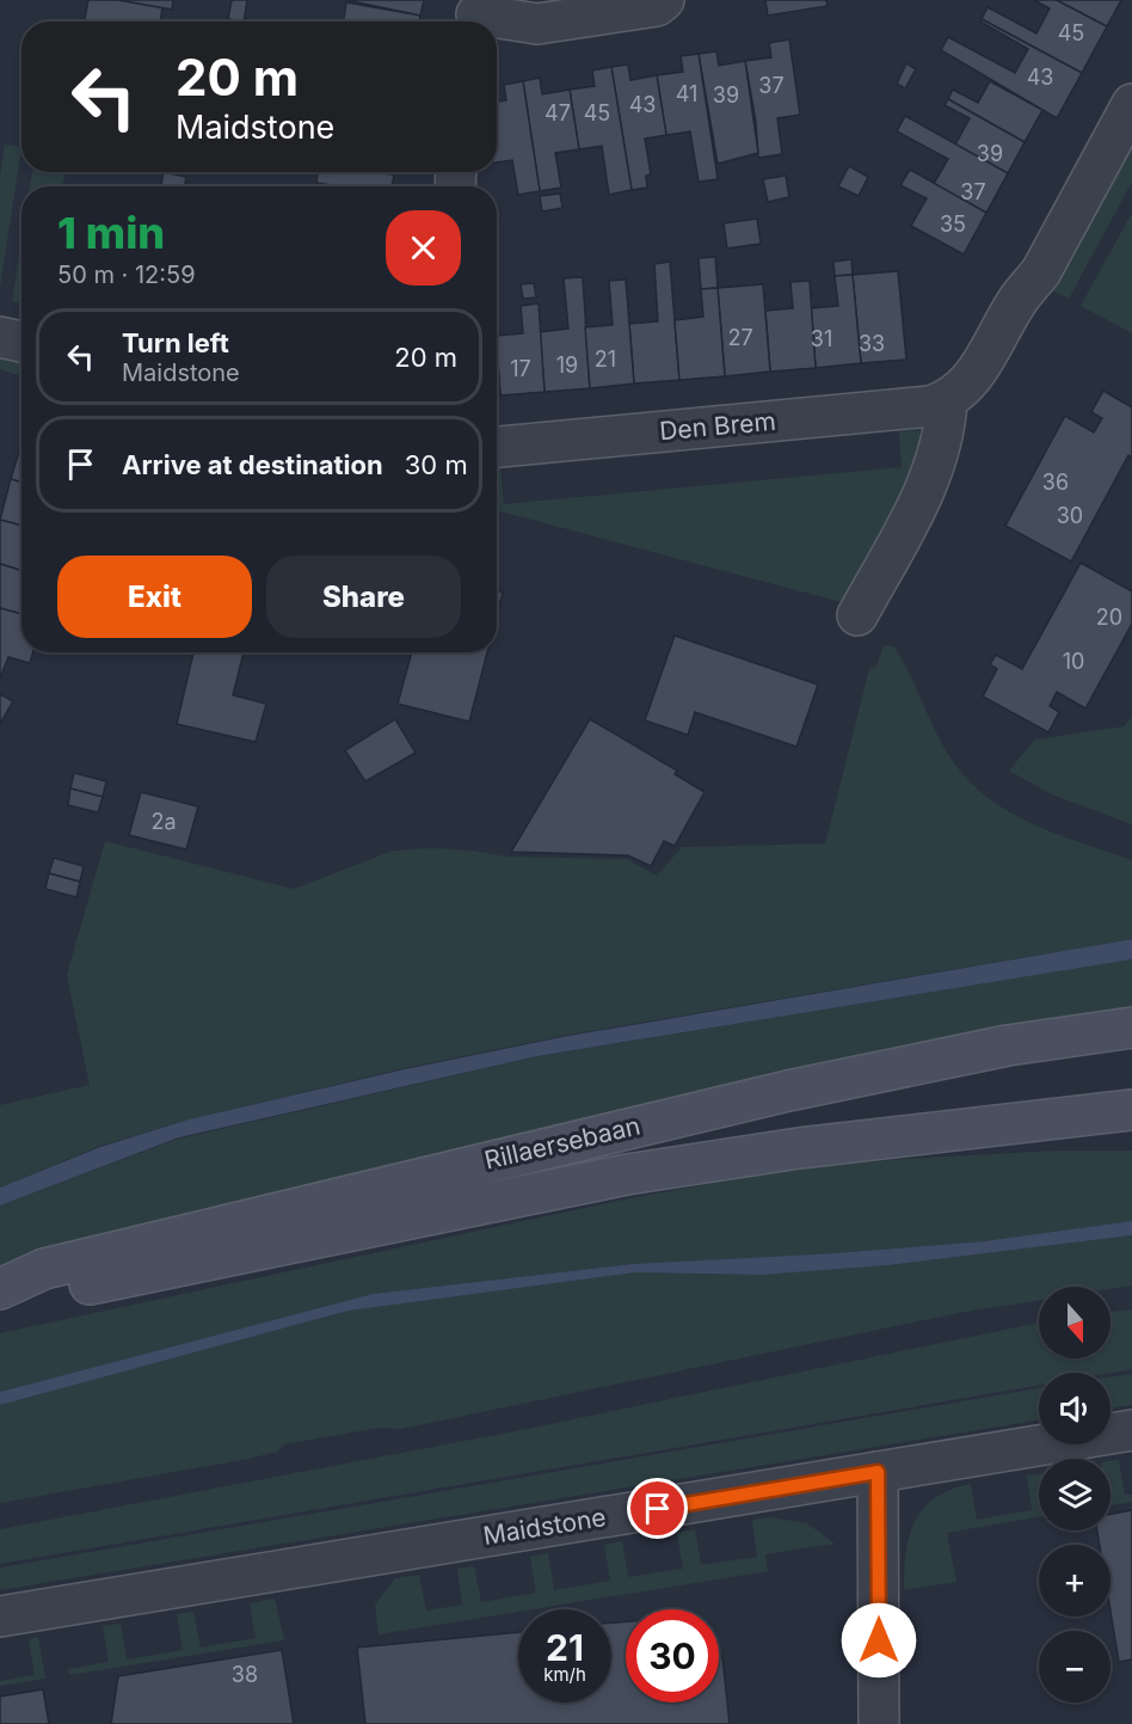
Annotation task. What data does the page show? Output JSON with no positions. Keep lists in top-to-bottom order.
{
  "streets": {
    "street": ["Den Brem", "Rillaersebaan", "Maidstone"]
  },
  "house_numbers": [
    "45",
    "43",
    "37",
    "41",
    "39",
    "43",
    "47",
    "45",
    "39",
    "37",
    "35",
    "27",
    "31",
    "33",
    "21",
    "19",
    "17",
    "36",
    "30",
    "20",
    "10",
    "2a",
    "38"
  ],
  "north": "bottom",
  "page": {
    "turn": ["20 m", "Maidstone"],
    "heading": ["1 min", "50 m · 12:59"],
    "list": [
      {
        "name": "Turn left",
        "note": "Maidstone",
        "value": "20 m"
      },
      {
        "name": "Arrive at destination",
        "value": "30 m"
      }
    ],
    "buttons": ["Exit", "Share"],
    "map_buttons": ["+", "−"],
    "speed": "21 km/h",
    "limit": "30"
  }
}
